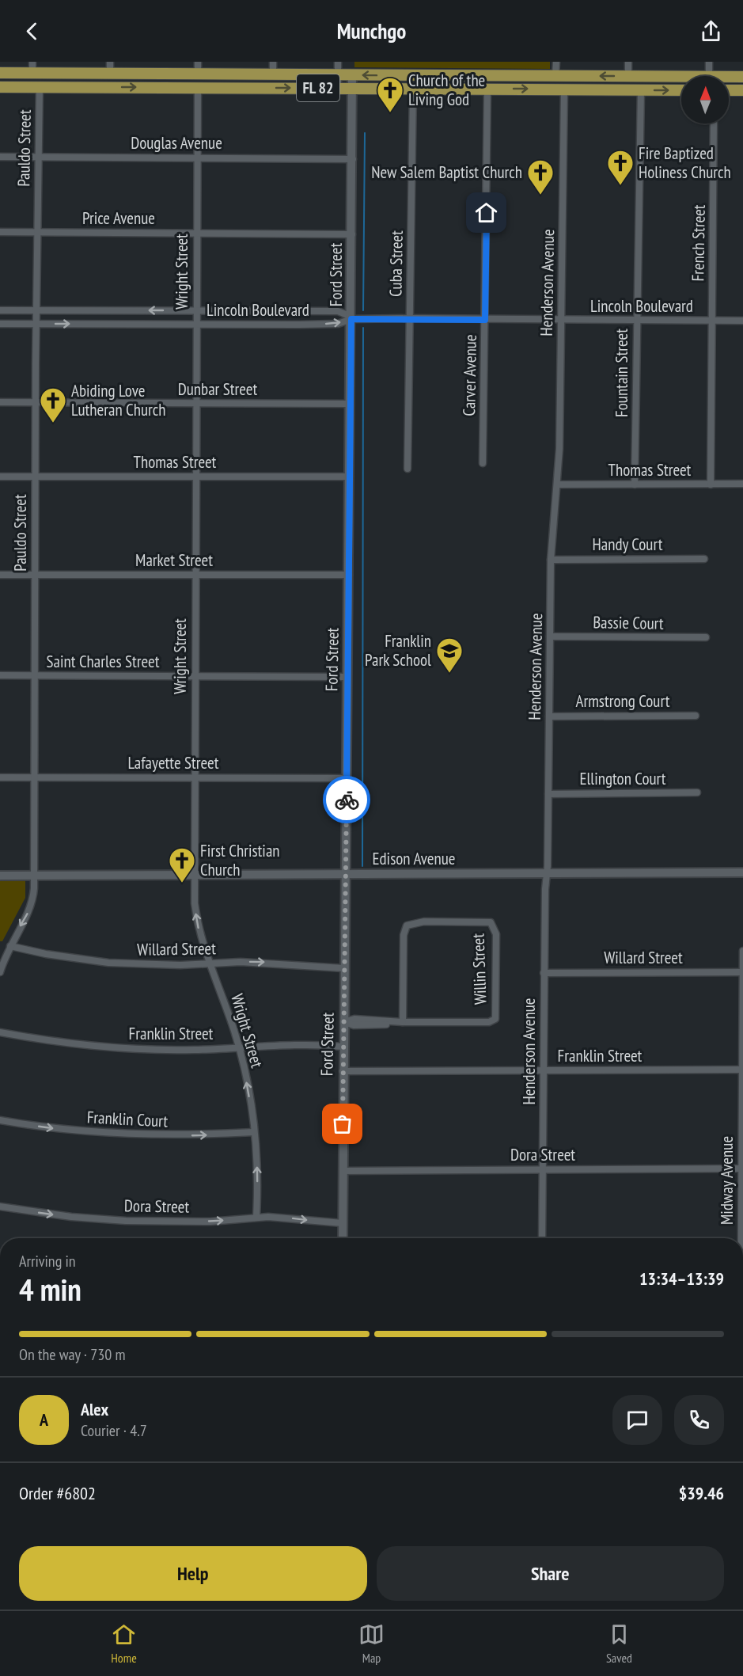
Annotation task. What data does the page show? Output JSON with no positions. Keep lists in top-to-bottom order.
{
  "streets": {
    "main road": ["FL 82"],
    "street": [
      "Douglas Avenue",
      "Pauldo Street",
      "Price Avenue",
      "French Street",
      "Cuba Street",
      "Wright Street",
      "Ford Street",
      "Henderson Avenue",
      "Lincoln Boulevard",
      "Fountain Street",
      "Carver Avenue",
      "Dunbar Street",
      "Thomas Street",
      "Handy Court",
      "Market Street",
      "Bassie Court",
      "Saint Charles Street",
      "Armstrong Court",
      "Lafayette Street",
      "Ellington Court",
      "Edison Avenue",
      "Willard Street",
      "Willin Street",
      "Franklin Street",
      "Franklin Court",
      "Dora Street",
      "Midway Avenue"
    ]
  },
  "crossings": [
    ["FL 82", "Pauldo Street"],
    ["FL 82", "Cuba Street"],
    ["FL 82", "Wright Street"],
    ["FL 82", "Ford Street"],
    ["FL 82", "Henderson Avenue"],
    ["FL 82", "Fountain Street"],
    ["FL 82", "Carver Avenue"],
    ["Douglas Avenue", "Pauldo Street"],
    ["Douglas Avenue", "Wright Street"],
    ["Douglas Avenue", "Ford Street"],
    ["Pauldo Street", "Price Avenue"],
    ["Pauldo Street", "Lincoln Boulevard"],
    ["Pauldo Street", "Dunbar Street"],
    ["Pauldo Street", "Thomas Street"],
    ["Pauldo Street", "Market Street"],
    ["Pauldo Street", "Saint Charles Street"],
    ["Pauldo Street", "Lafayette Street"],
    ["Pauldo Street", "Edison Avenue"],
    ["Pauldo Street", "Willard Street"],
    ["Price Avenue", "Wright Street"],
    ["Price Avenue", "Ford Street"],
    ["French Street", "Lincoln Boulevard"],
    ["French Street", "Thomas Street"],
    ["Cuba Street", "Lincoln Boulevard"],
    ["Wright Street", "Lincoln Boulevard"],
    ["Wright Street", "Dunbar Street"],
    ["Wright Street", "Thomas Street"],
    ["Wright Street", "Market Street"],
    ["Wright Street", "Saint Charles Street"],
    ["Wright Street", "Lafayette Street"],
    ["Wright Street", "Edison Avenue"],
    ["Wright Street", "Willard Street"],
    ["Wright Street", "Franklin Street"],
    ["Wright Street", "Franklin Court"],
    ["Wright Street", "Dora Street"],
    ["Ford Street", "Lincoln Boulevard"],
    ["Ford Street", "Dunbar Street"],
    ["Ford Street", "Thomas Street"],
    ["Ford Street", "Market Street"],
    ["Ford Street", "Saint Charles Street"],
    ["Ford Street", "Lafayette Street"],
    ["Ford Street", "Edison Avenue"],
    ["Ford Street", "Willard Street"],
    ["Ford Street", "Willin Street"],
    ["Ford Street", "Franklin Street"],
    ["Ford Street", "Dora Street"],
    ["Henderson Avenue", "Lincoln Boulevard"],
    ["Henderson Avenue", "Thomas Street"],
    ["Henderson Avenue", "Handy Court"],
    ["Henderson Avenue", "Bassie Court"],
    ["Henderson Avenue", "Armstrong Court"],
    ["Henderson Avenue", "Ellington Court"],
    ["Henderson Avenue", "Edison Avenue"],
    ["Henderson Avenue", "Willard Street"],
    ["Henderson Avenue", "Franklin Street"],
    ["Henderson Avenue", "Dora Street"],
    ["Lincoln Boulevard", "Fountain Street"],
    ["Lincoln Boulevard", "Carver Avenue"],
    ["Fountain Street", "Thomas Street"],
    ["Willard Street", "Midway Avenue"],
    ["Franklin Street", "Midway Avenue"],
    ["Dora Street", "Midway Avenue"]
  ],
  "one_way": ["Franklin Court", "Dora Street"],
  "places": {
    "church": [
      "Church of the Living God",
      "Fire Baptized Holiness Church",
      "New Salem Baptist Church",
      "Abiding Love Lutheran Church",
      "First Christian Church"
    ],
    "school or university": ["Franklin Park School"]
  },
  "north": "top",
  "page": {
    "header": "Munchgo",
    "heading": ["4 min", "Arriving in", "13:34–13:39"],
    "panel": [
      "Alex",
      "Courier · 4.7",
      "Order #6802",
      "$39.46"
    ],
    "bar": "On the way · 730 m",
    "round": "A",
    "buttons": ["Help", "Share"],
    "tabs": ["Home", "Map", "Saved"]
  }
}
